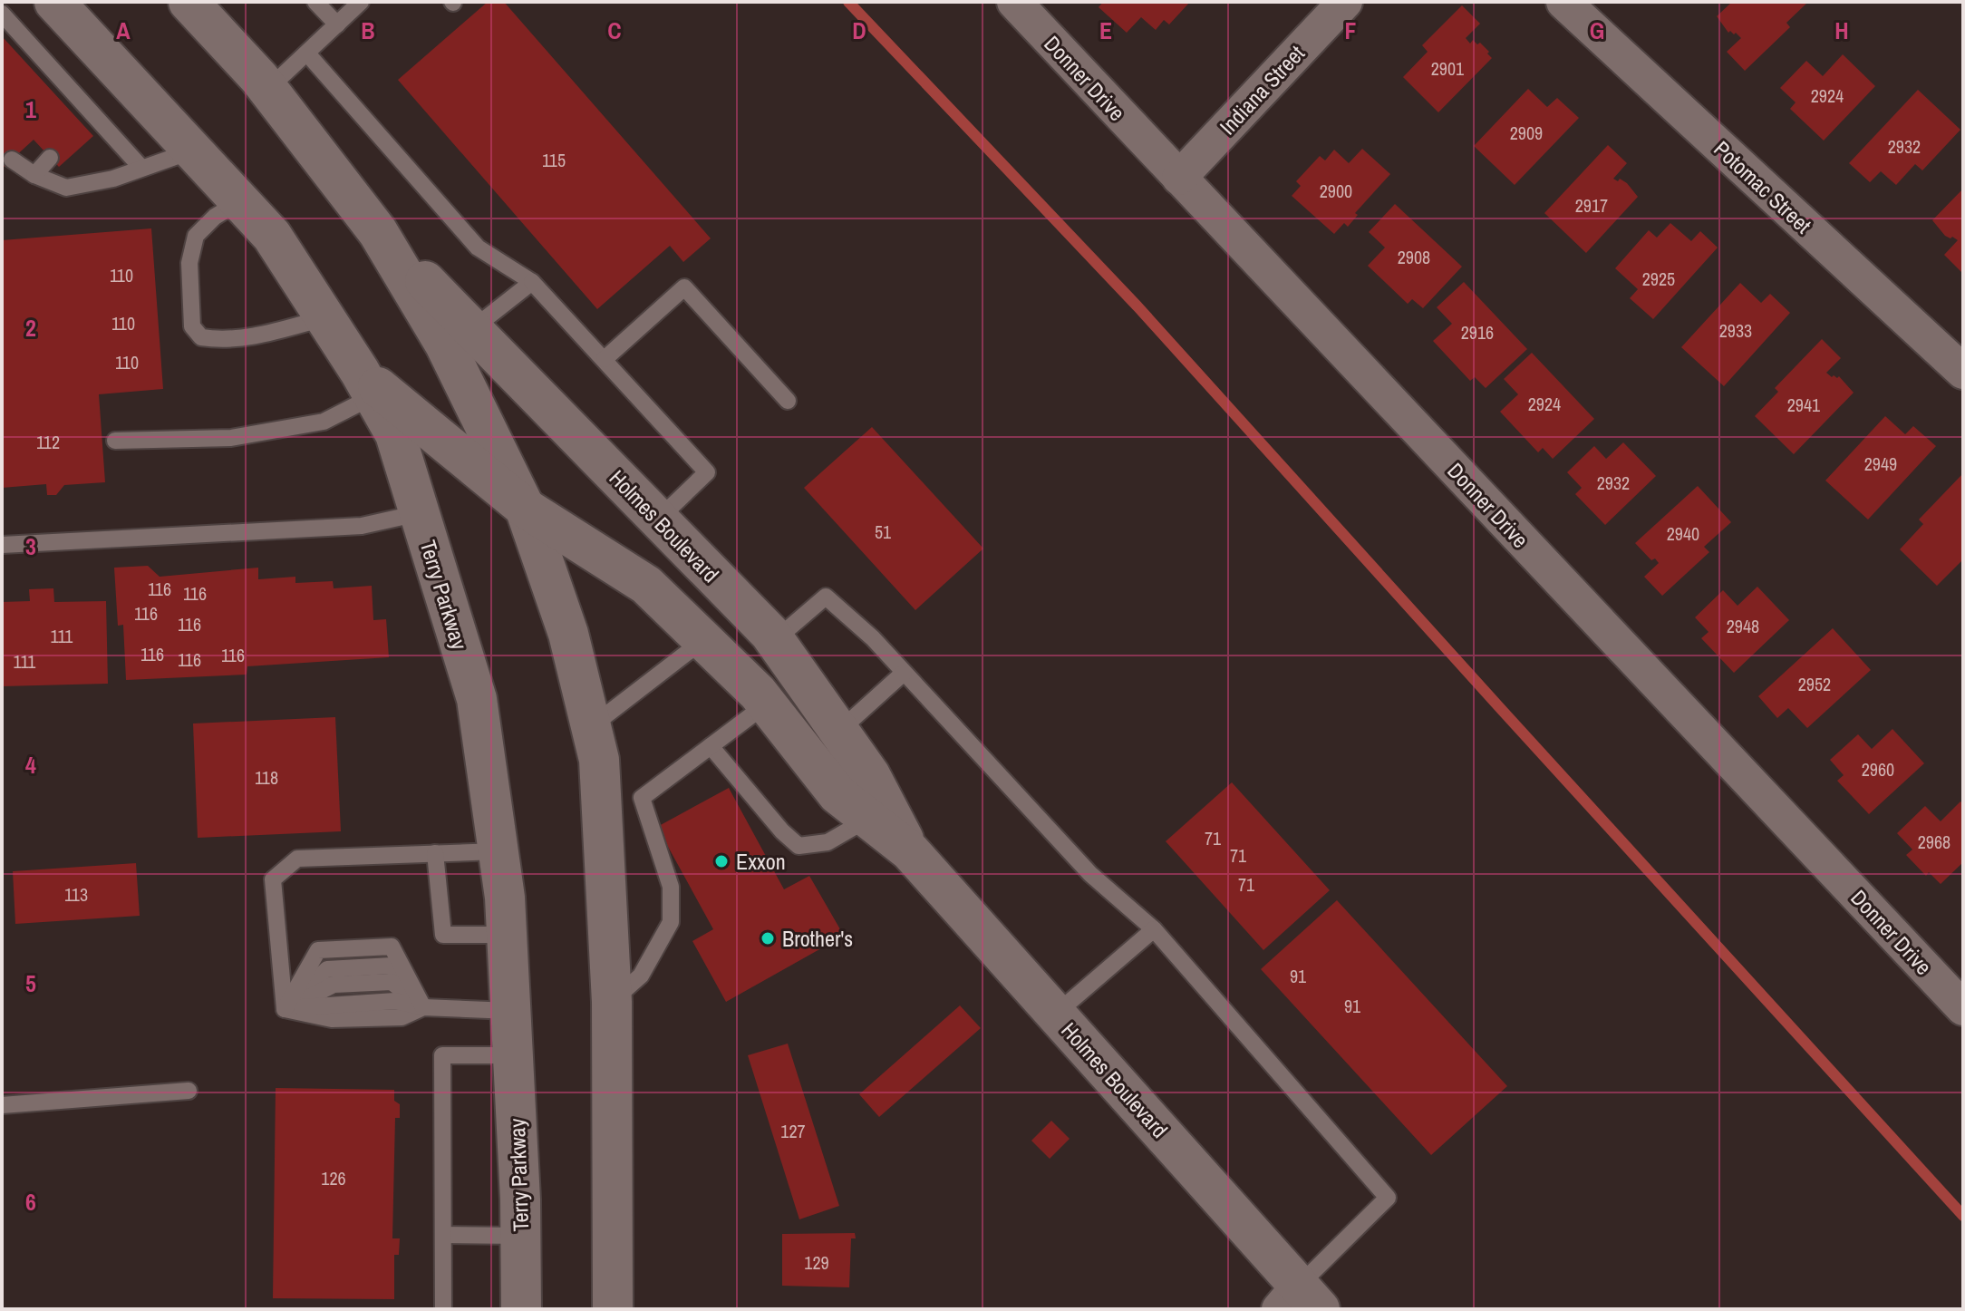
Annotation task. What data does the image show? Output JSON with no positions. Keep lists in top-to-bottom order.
{
  "streets": {
    "street": [
      "Donner Drive",
      "Indiana Street",
      "Potomac Street",
      "Holmes Boulevard",
      "Terry Parkway"
    ]
  },
  "crossings": [
    ["Donner Drive", "Indiana Street"],
    ["Holmes Boulevard", "Terry Parkway"]
  ],
  "places": ["Exxon", "Brother's"],
  "house_numbers": [
    "2901",
    "2924",
    "2909",
    "2932",
    "115",
    "2900",
    "2917",
    "2908",
    "110",
    "2925",
    "110",
    "2933",
    "2916",
    "110",
    "2924",
    "2941",
    "112",
    "2949",
    "2932",
    "51",
    "2940",
    "116",
    "116",
    "116",
    "116",
    "2948",
    "111",
    "116",
    "116",
    "116",
    "111",
    "2952",
    "2960",
    "118",
    "71",
    "2968",
    "71",
    "71",
    "113",
    "91",
    "91",
    "127",
    "126",
    "129"
  ],
  "grid": {
    "columns": [
      "A",
      "B",
      "C",
      "D",
      "E",
      "F",
      "G",
      "H"
    ],
    "rows": [
      "1",
      "2",
      "3",
      "4",
      "5",
      "6"
    ]
  }
}
